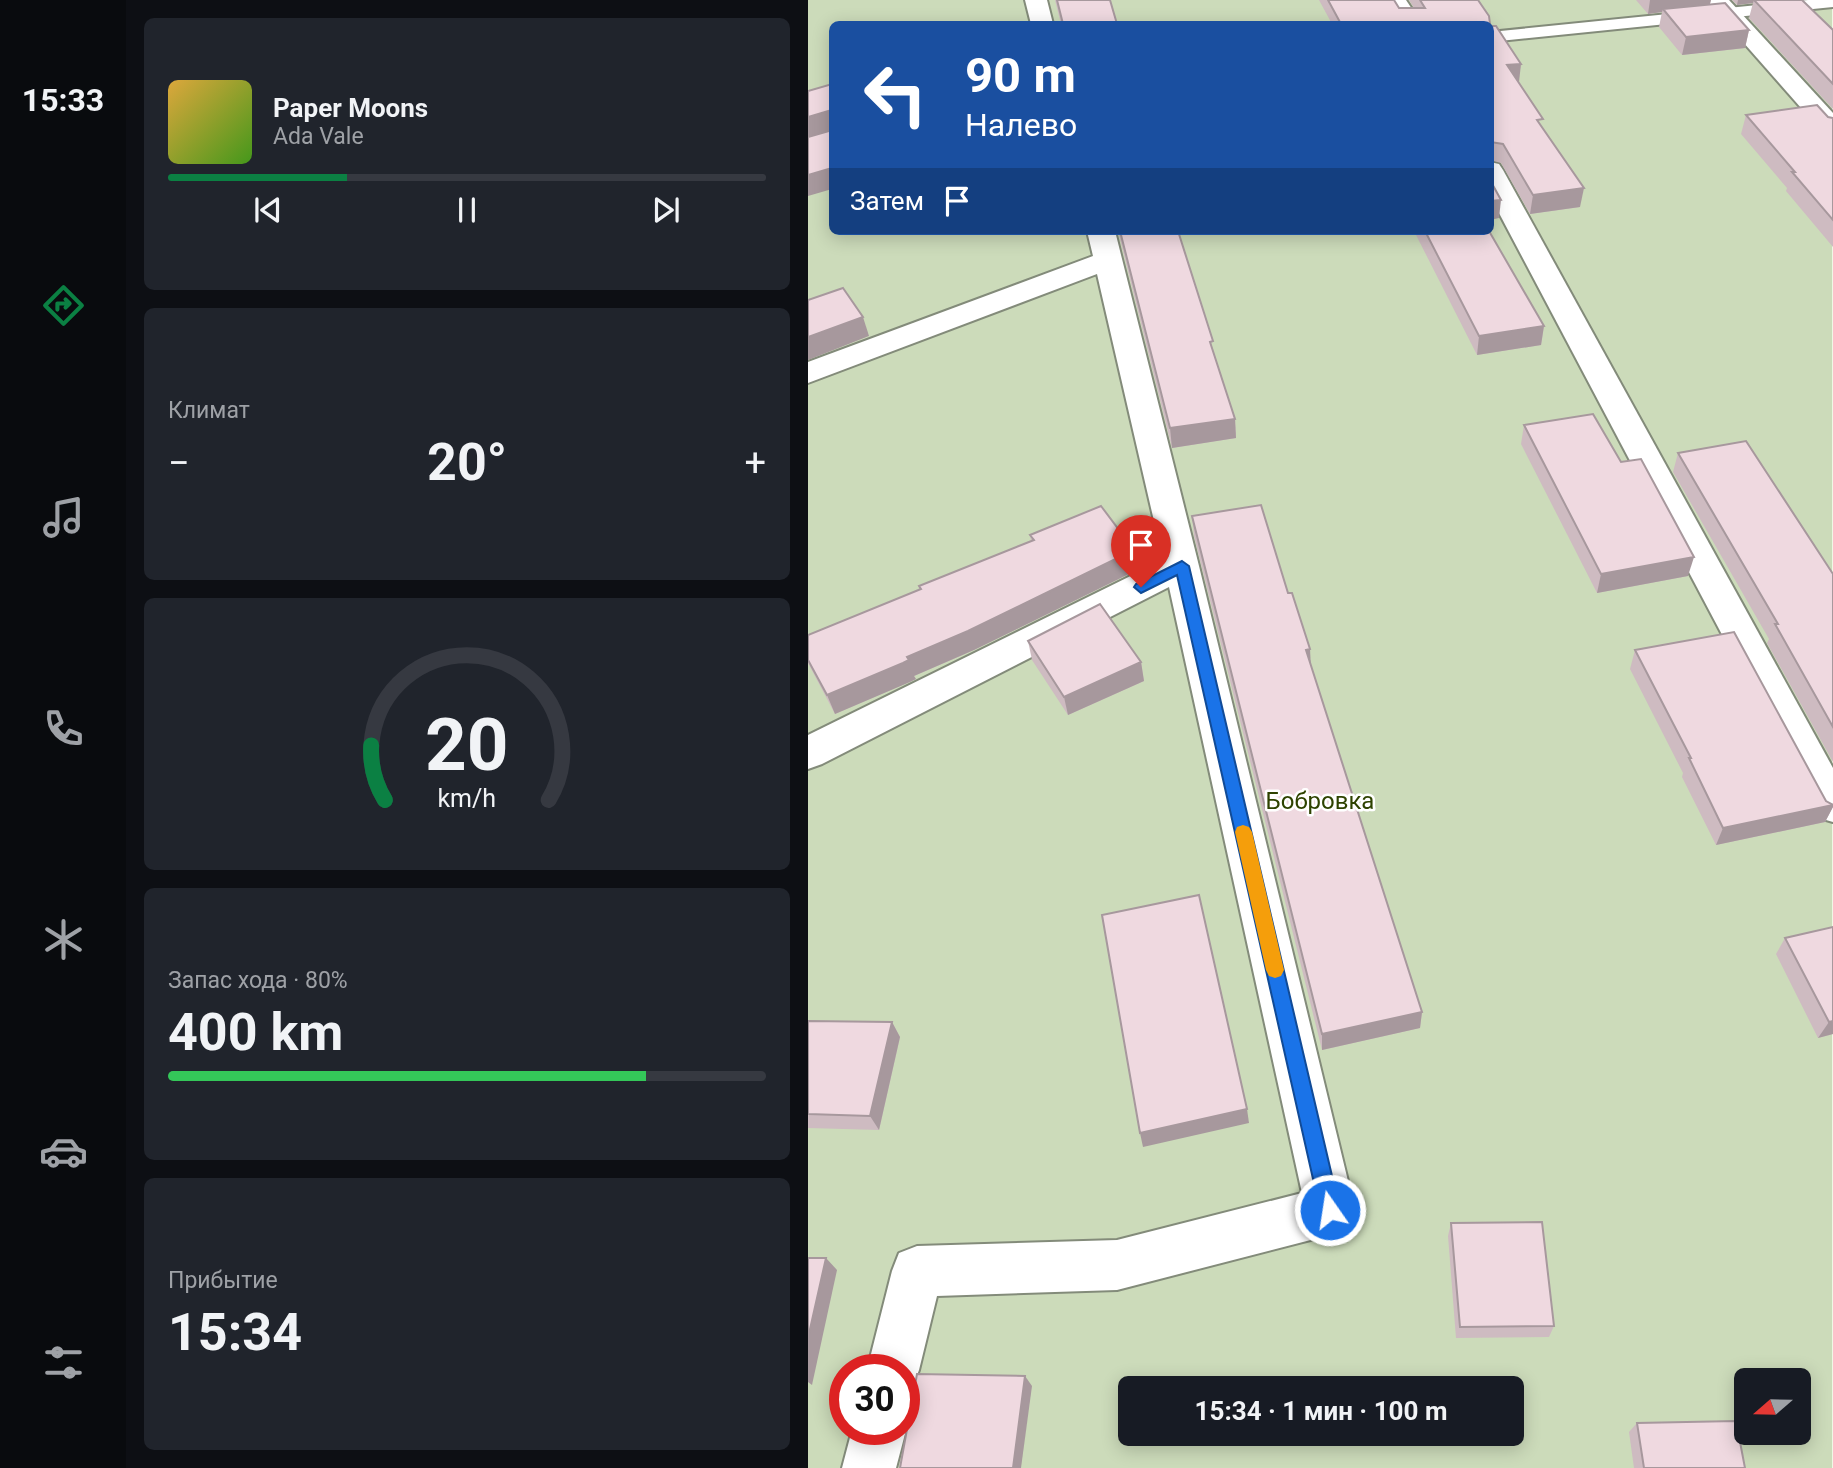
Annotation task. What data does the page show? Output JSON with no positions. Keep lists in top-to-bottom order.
{
  "parks": ["Бобровка"],
  "north": "left",
  "page": {
    "tabs": "15:33",
    "turn": ["90 m", "Налево"],
    "song": ["Paper Moons", "Ada Vale"],
    "then": "Затем",
    "tile": [
      "Климат",
      ["Запас хода · 80%", "400 km"],
      ["Прибытие", "15:34"]
    ],
    "heat": ["−", "20°", "+"],
    "limit": "30",
    "trip": "15:34 · 1 мин · 100 m",
    "gauge": ["20", "km/h"]
  }
}
